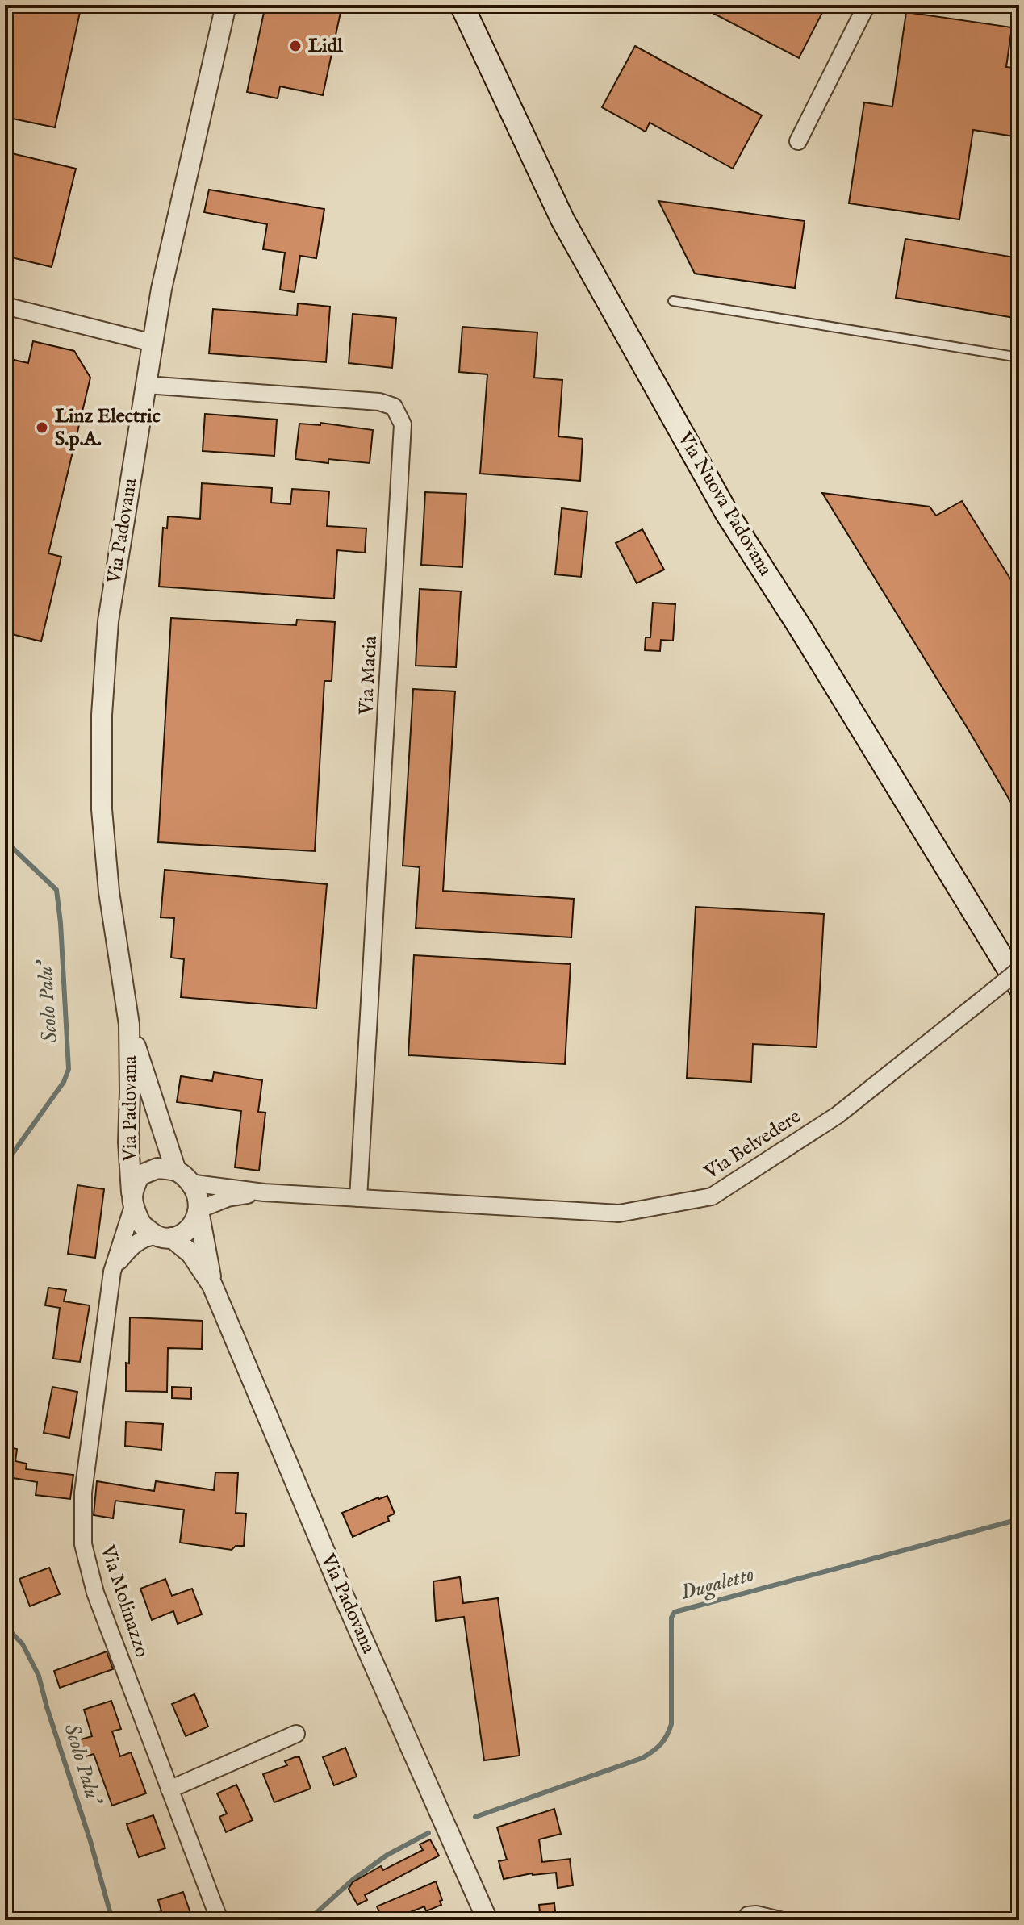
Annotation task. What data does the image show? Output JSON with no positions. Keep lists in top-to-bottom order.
{
  "streets": {
    "main road": ["Via Nuova Padovana"],
    "street": [
      "Via Padovana",
      "Via Macia",
      "Via Belvedere",
      "Via Molinazzo"
    ]
  },
  "crossings": [
    ["Via Padovana", "Via Macia"],
    ["Via Padovana", "Via Belvedere"],
    ["Via Padovana", "Via Molinazzo"],
    ["Via Macia", "Via Belvedere"],
    ["Via Belvedere", "Via Molinazzo"]
  ],
  "water": ["Scolo Palu'", "Dugaletto"],
  "places": ["Lidl", "Linz Electric S.p.A."]
}
